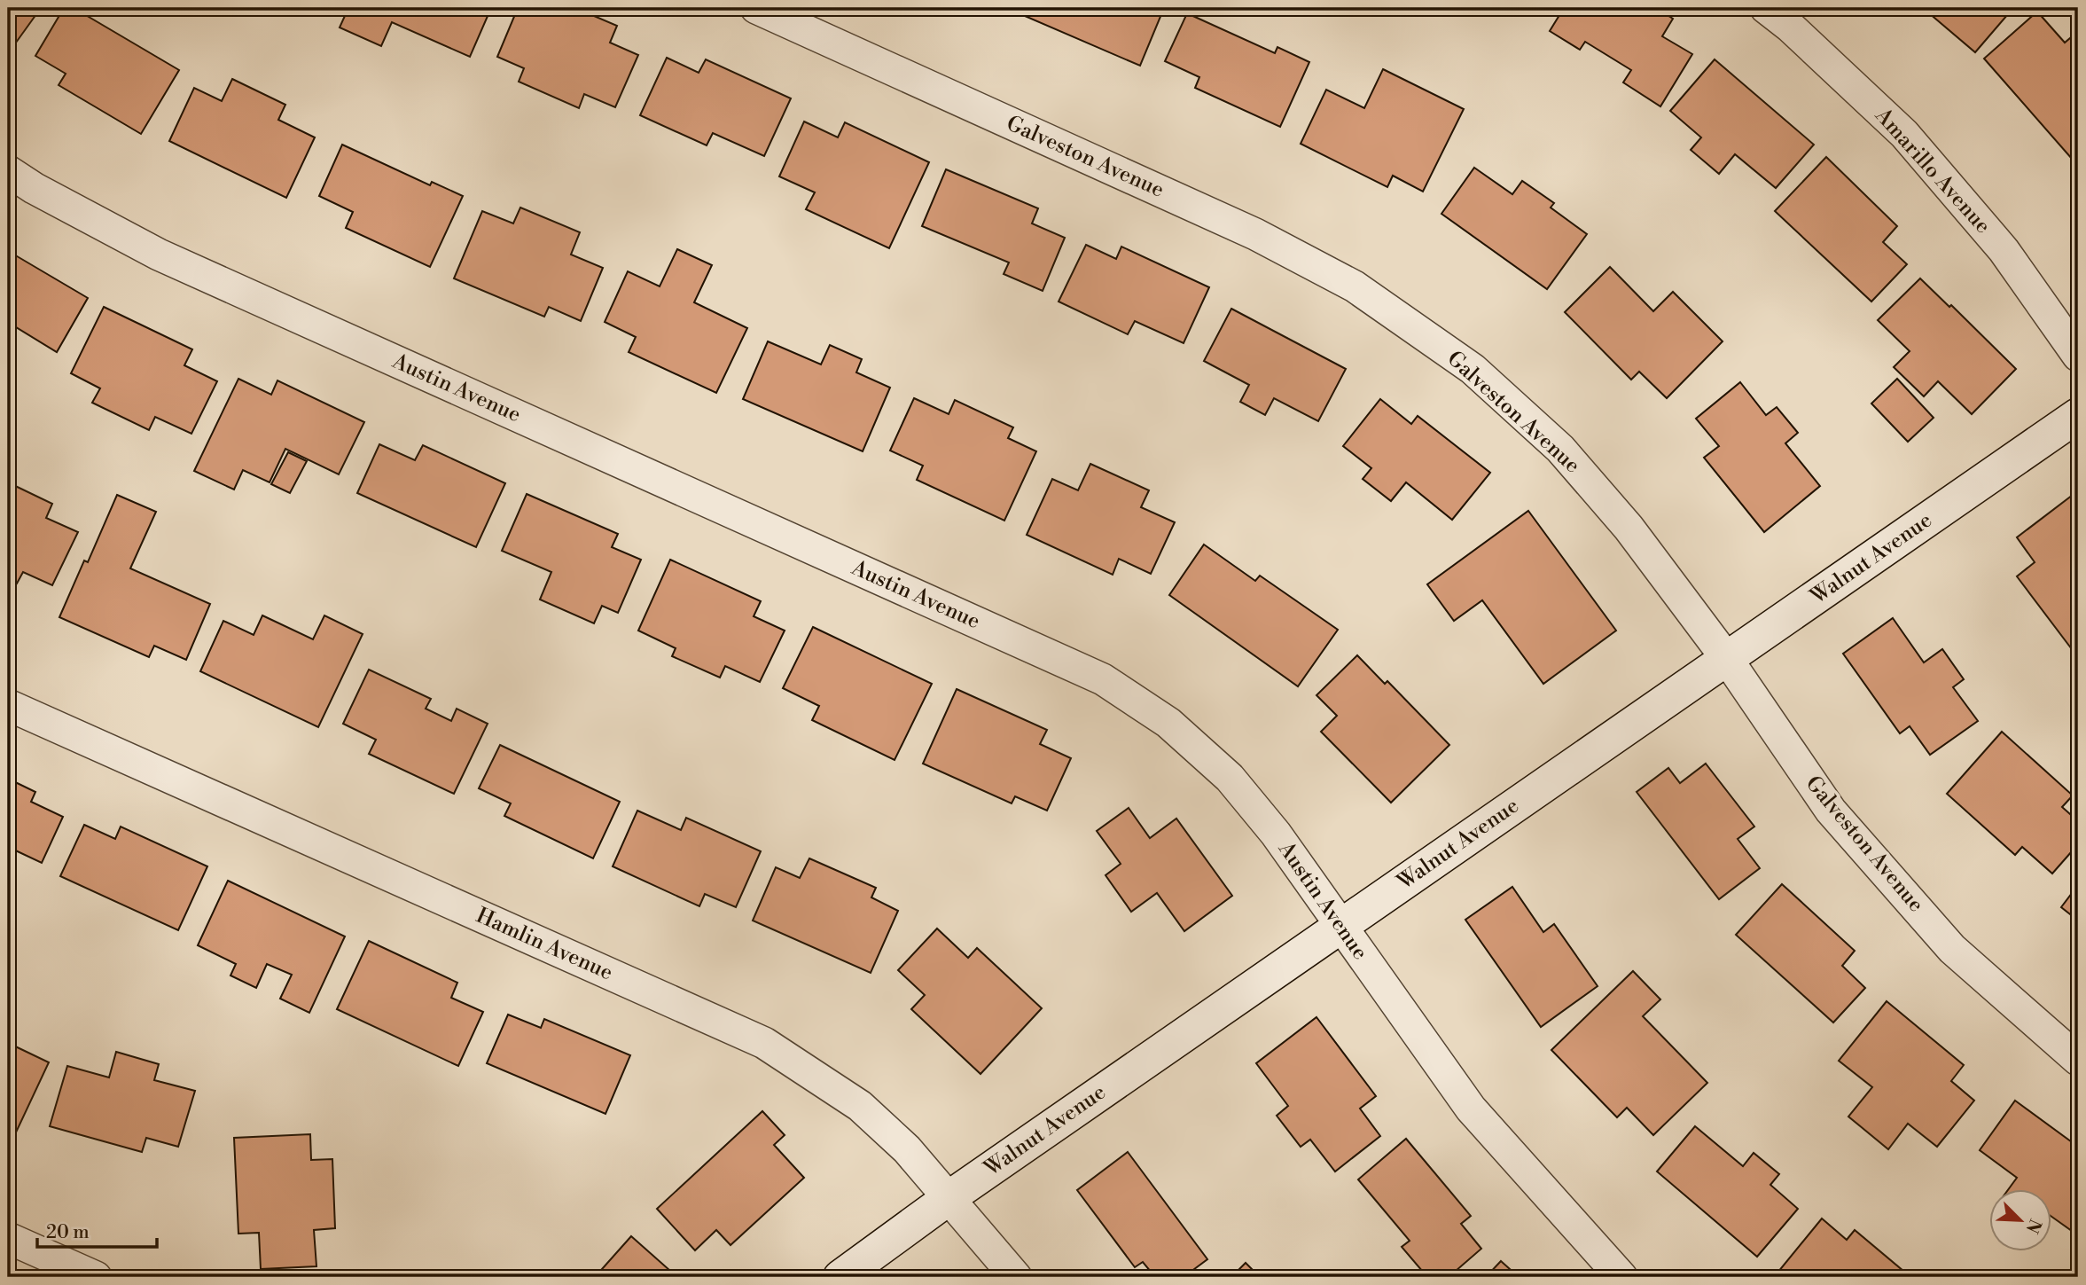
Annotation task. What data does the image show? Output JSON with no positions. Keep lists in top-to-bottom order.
{
  "streets": {
    "street": [
      "Galveston Avenue",
      "Amarillo Avenue",
      "Austin Avenue",
      "Walnut Avenue",
      "Hamlin Avenue"
    ]
  },
  "crossings": [
    ["Galveston Avenue", "Walnut Avenue"],
    ["Austin Avenue", "Walnut Avenue"],
    ["Walnut Avenue", "Hamlin Avenue"]
  ],
  "scale_bar": "20 m",
  "north": "bottom right"
}
